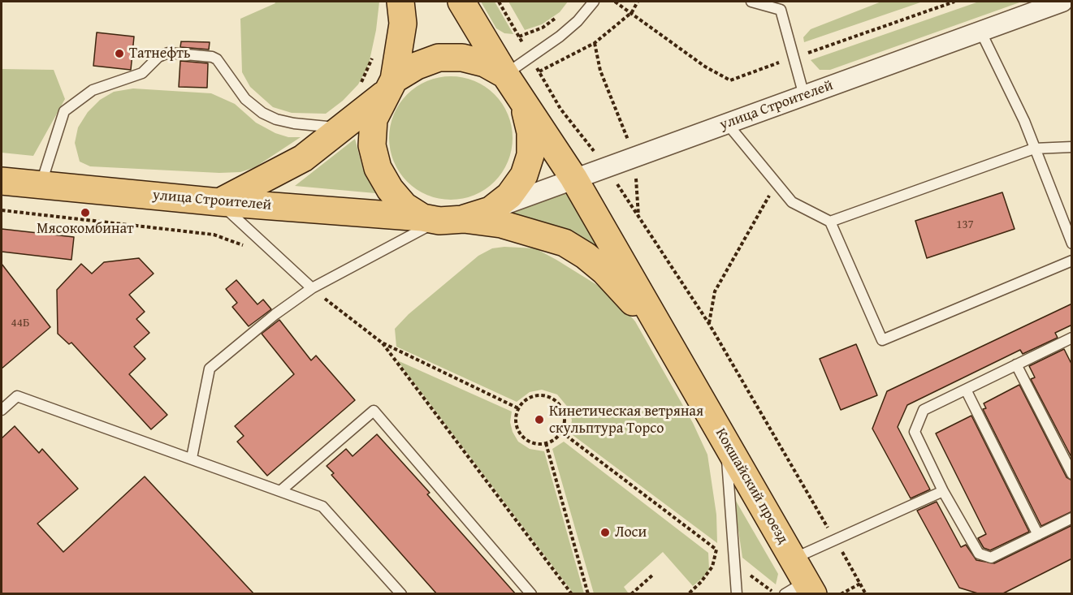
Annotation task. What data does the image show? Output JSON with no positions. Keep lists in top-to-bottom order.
{
  "streets": {
    "main road": ["улица Строителей", "Кокшайский проезд"]
  },
  "crossings": [
    ["улица Строителей", "Кокшайский проезд"]
  ],
  "places": [
    "Татнефть",
    "Мясокомбинат",
    "Кинетическая ветряная скульптура Торсо",
    "Лоси"
  ],
  "house_numbers": ["137", "44Б"]
}
